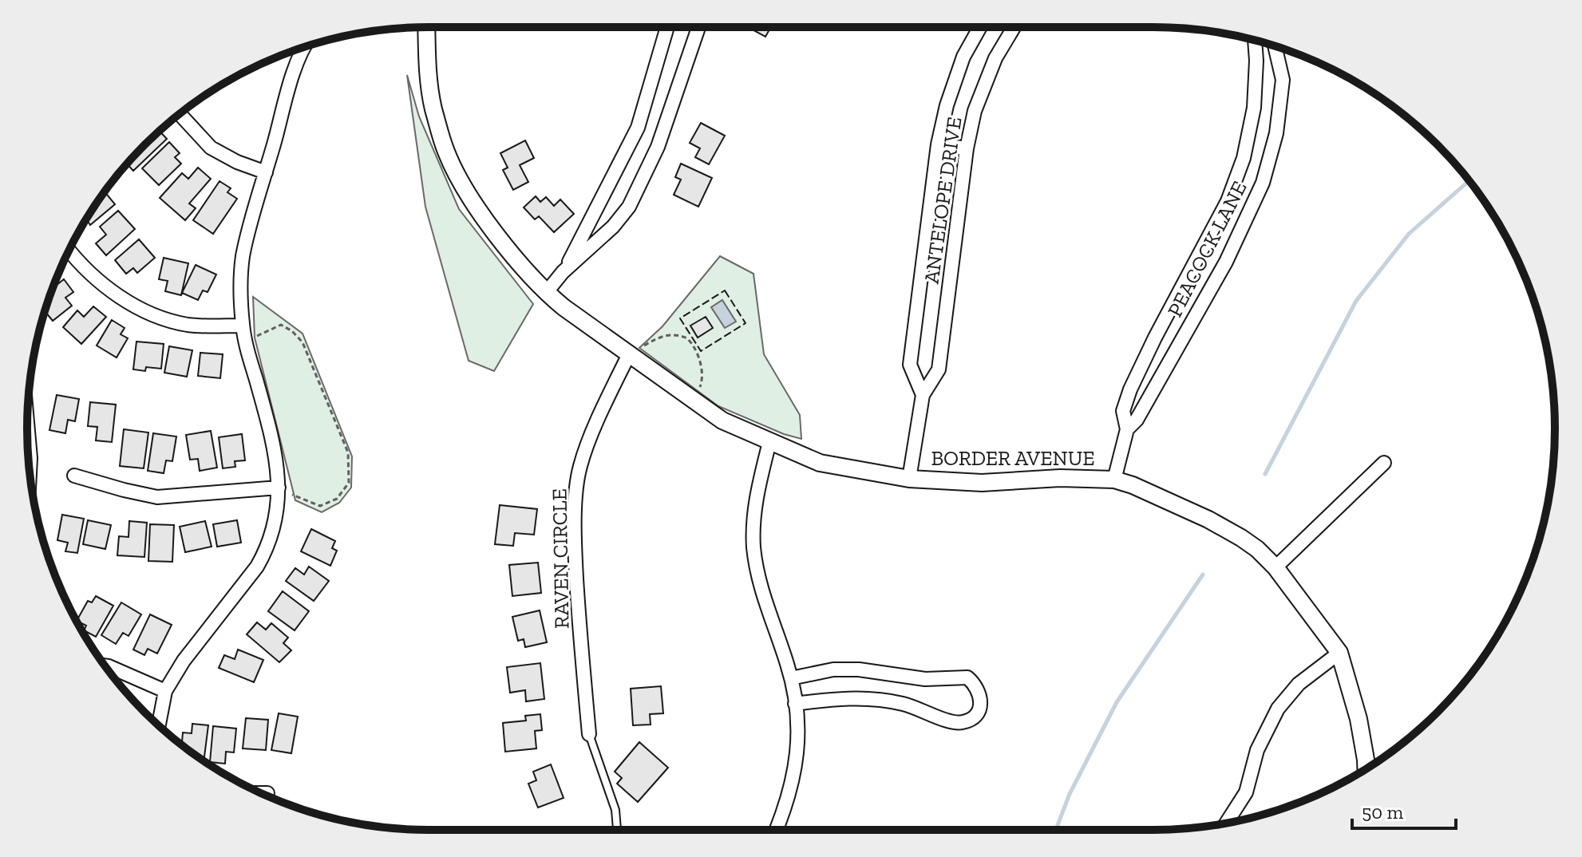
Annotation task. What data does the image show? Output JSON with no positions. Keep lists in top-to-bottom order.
{
  "streets": {
    "street": [
      "ANTELOPE DRIVE",
      "PEACOCK LANE",
      "BORDER AVENUE",
      "RAVEN CIRCLE"
    ]
  },
  "crossings": [
    ["ANTELOPE DRIVE", "BORDER AVENUE"],
    ["PEACOCK LANE", "BORDER AVENUE"],
    ["BORDER AVENUE", "RAVEN CIRCLE"]
  ],
  "scale_bar": "50 m"
}
